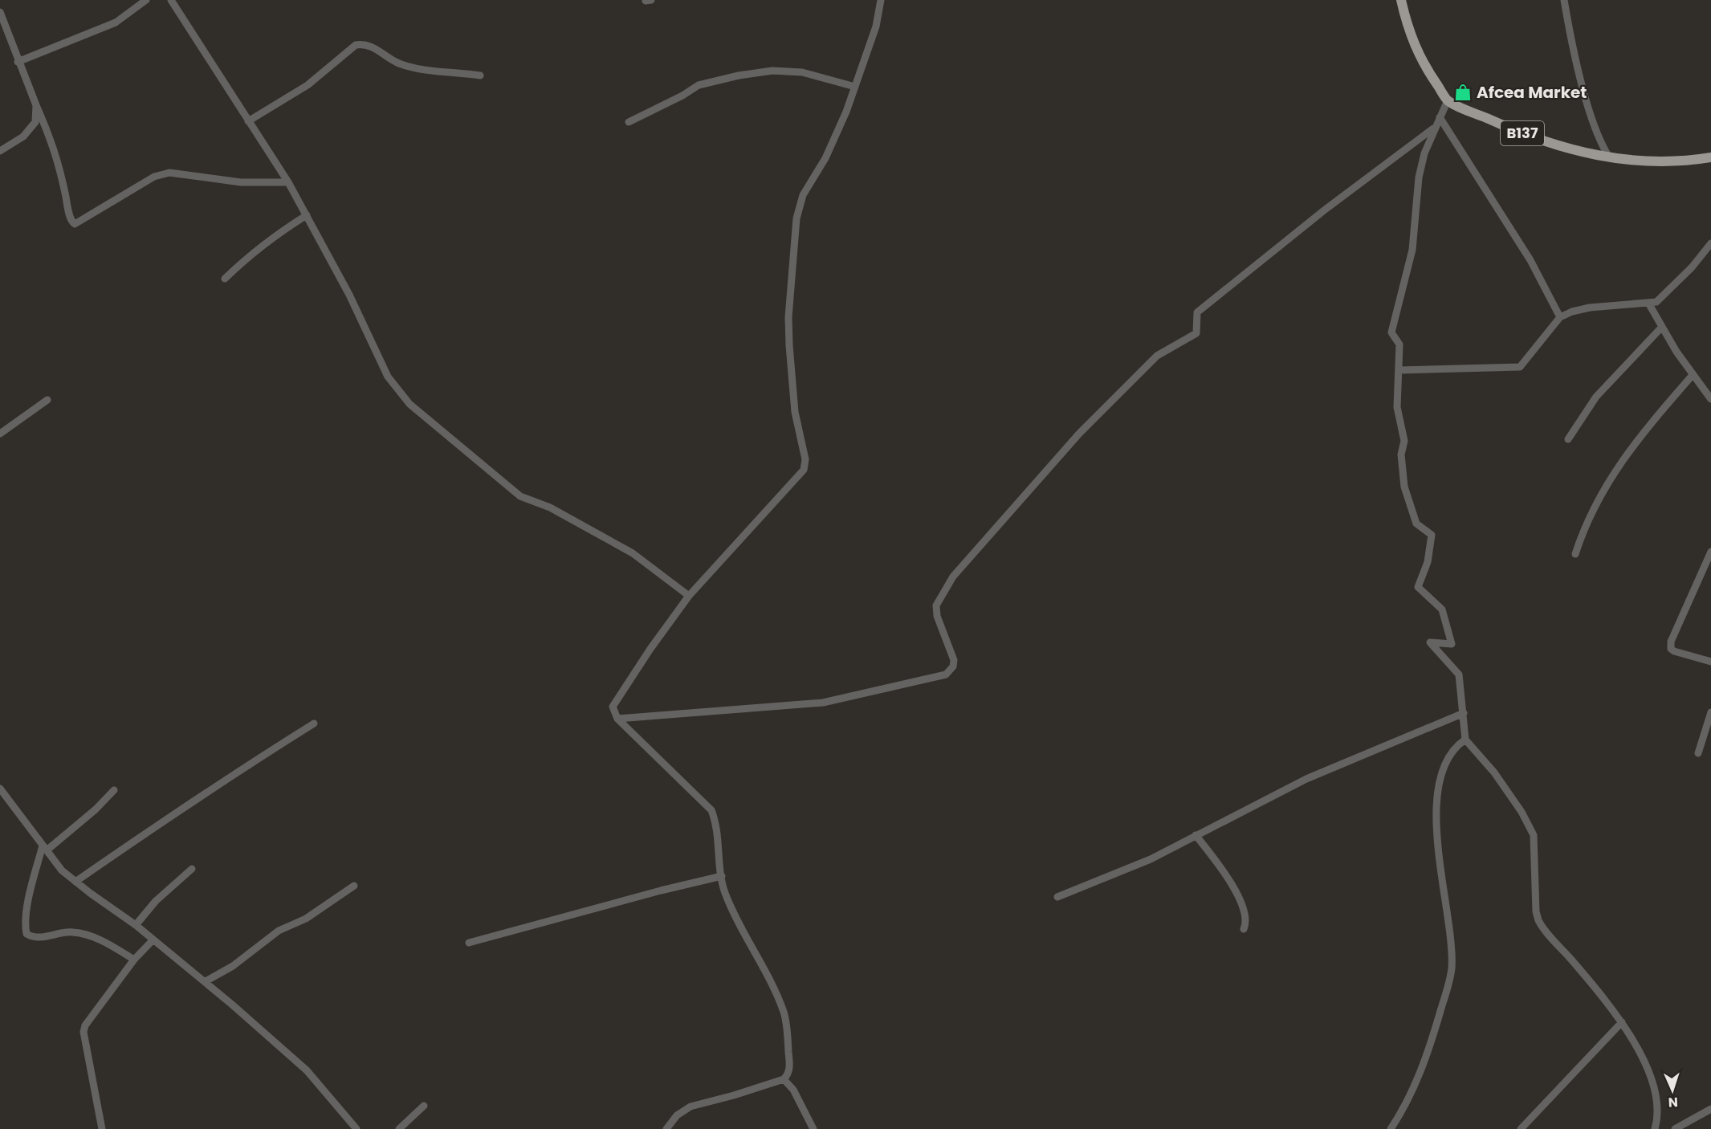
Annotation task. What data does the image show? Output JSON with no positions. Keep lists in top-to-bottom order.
{
  "streets": {
    "main road": ["B137"]
  },
  "places": {
    "shop": ["Afcea Market"]
  },
  "north": "bottom"
}
